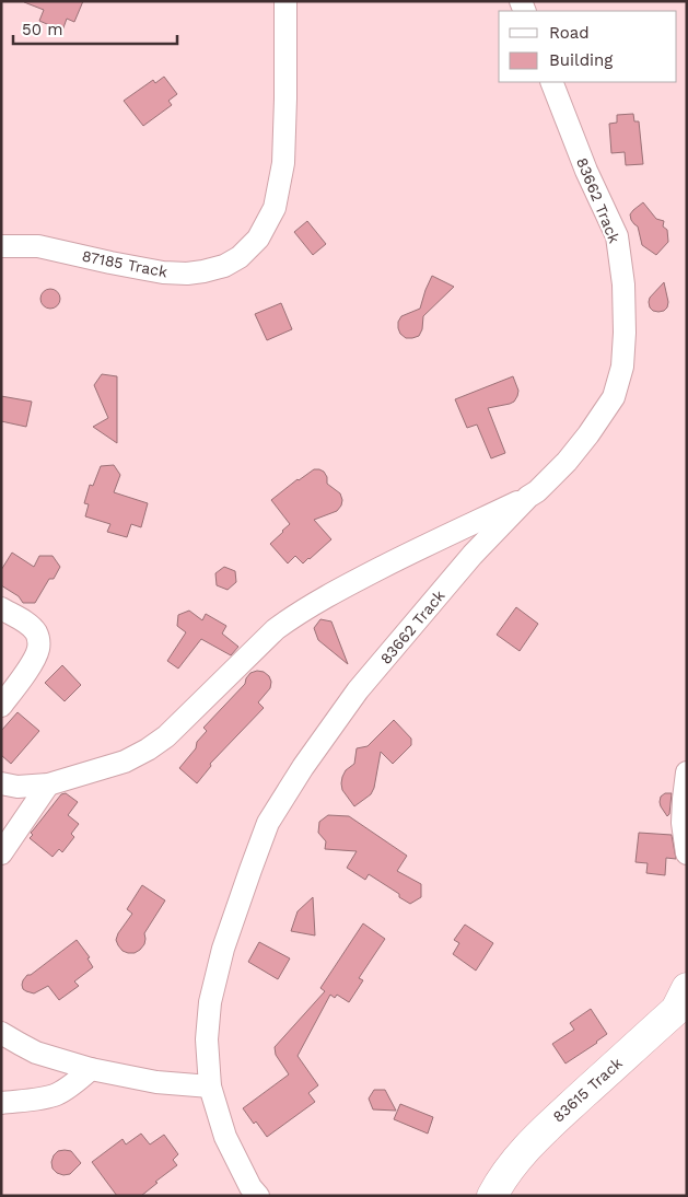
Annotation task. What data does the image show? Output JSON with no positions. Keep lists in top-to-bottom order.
{
  "streets": {
    "street": ["83662 Track", "87185 Track", "83615 Track"]
  },
  "legend": ["Road", "Building"],
  "scale_bar": "50 m"
}
